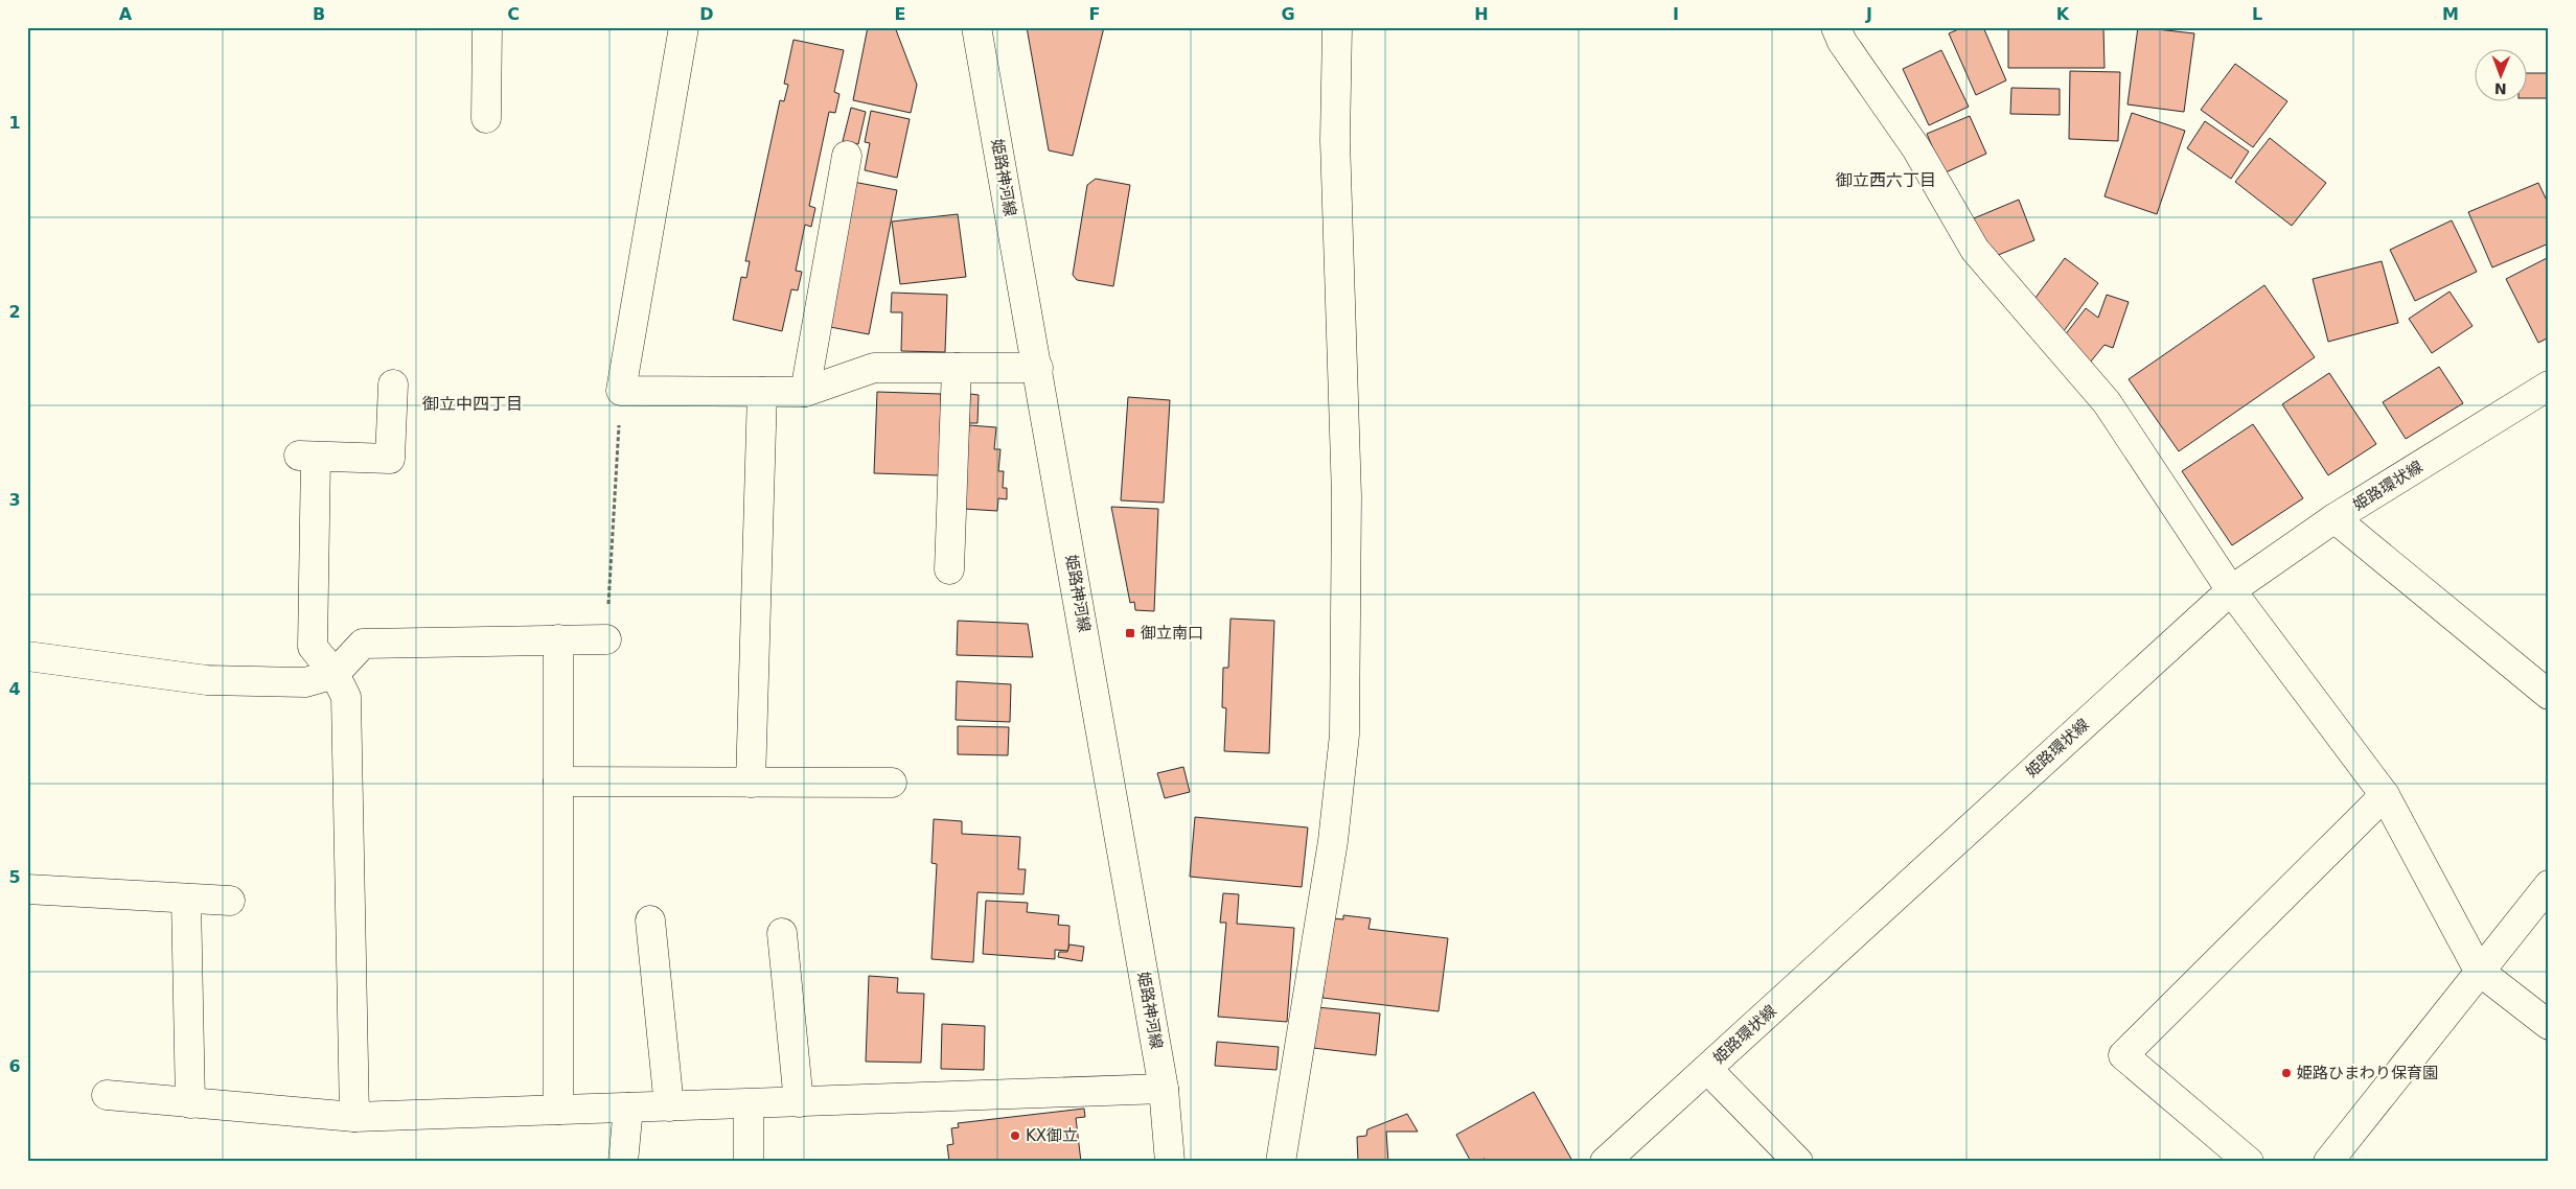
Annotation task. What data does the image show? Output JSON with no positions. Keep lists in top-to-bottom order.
{
  "streets": {
    "street": ["姫路神河線", "姫路環状線"]
  },
  "districts": ["御立西六丁目", "御立中四丁目"],
  "places": {
    "transit": ["御立南口"],
    "other": ["姫路ひまわり保育園", "KX御立"]
  },
  "north": "bottom",
  "grid": {
    "columns": [
      "A",
      "B",
      "C",
      "D",
      "E",
      "F",
      "G",
      "H",
      "I",
      "J",
      "K",
      "L",
      "M"
    ],
    "rows": [
      "1",
      "2",
      "3",
      "4",
      "5",
      "6"
    ]
  }
}
